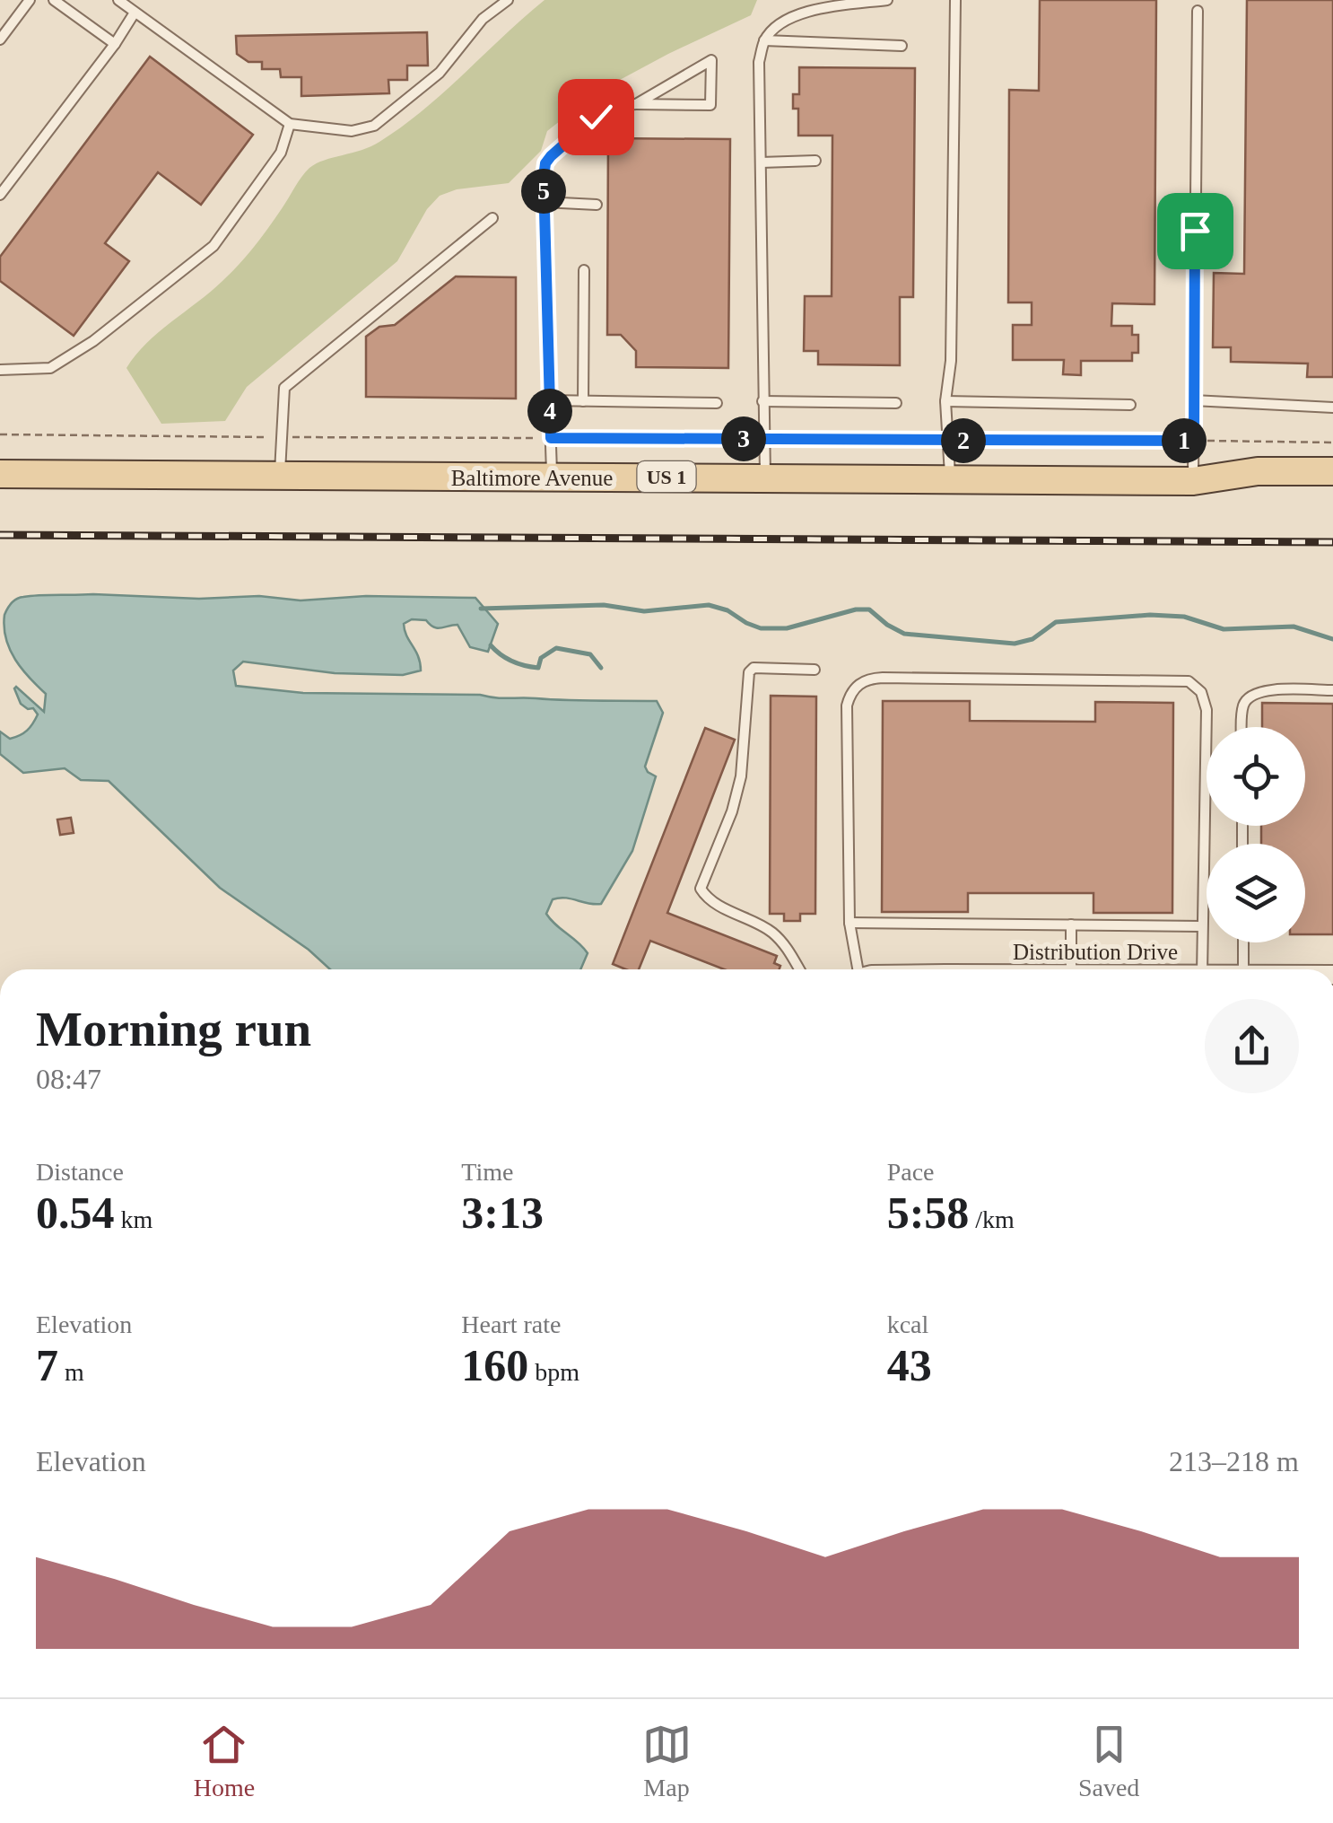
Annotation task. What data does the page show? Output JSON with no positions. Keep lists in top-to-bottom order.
{
  "streets": {
    "main road": ["US 1", "Baltimore Avenue"]
  },
  "page": {
    "pins": [
      "5",
      "4",
      "3",
      "1",
      "2"
    ],
    "heading": ["Morning run", "08:47"],
    "stats": [
      ["Distance", "0.54 km"],
      ["Time", "3:13"],
      ["Pace", "5:58 /km"],
      ["Elevation", "7 m"],
      ["Heart rate", "160 bpm"],
      ["kcal", "43"]
    ],
    "chart": ["Elevation", "213–218 m"],
    "tabs": ["Home", "Map", "Saved"]
  }
}
